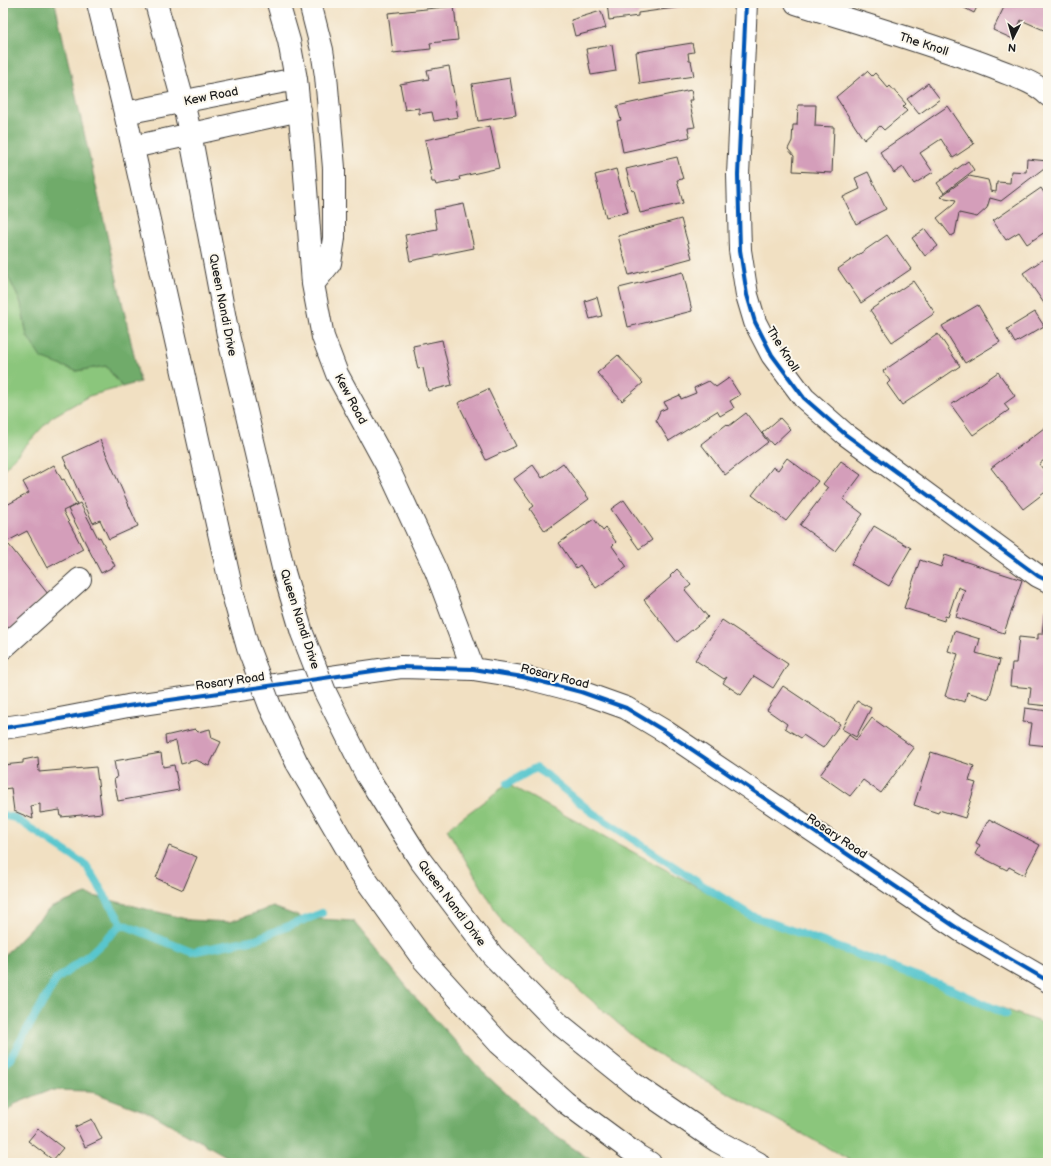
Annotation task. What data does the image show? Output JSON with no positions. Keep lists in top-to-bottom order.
{
  "streets": {
    "street": [
      "The Knoll",
      "Kew Road",
      "Queen Nandi Drive",
      "Rosary Road"
    ]
  },
  "crossings": [
    ["Kew Road", "Queen Nandi Drive"],
    ["Kew Road", "Rosary Road"]
  ],
  "north": "bottom"
}
